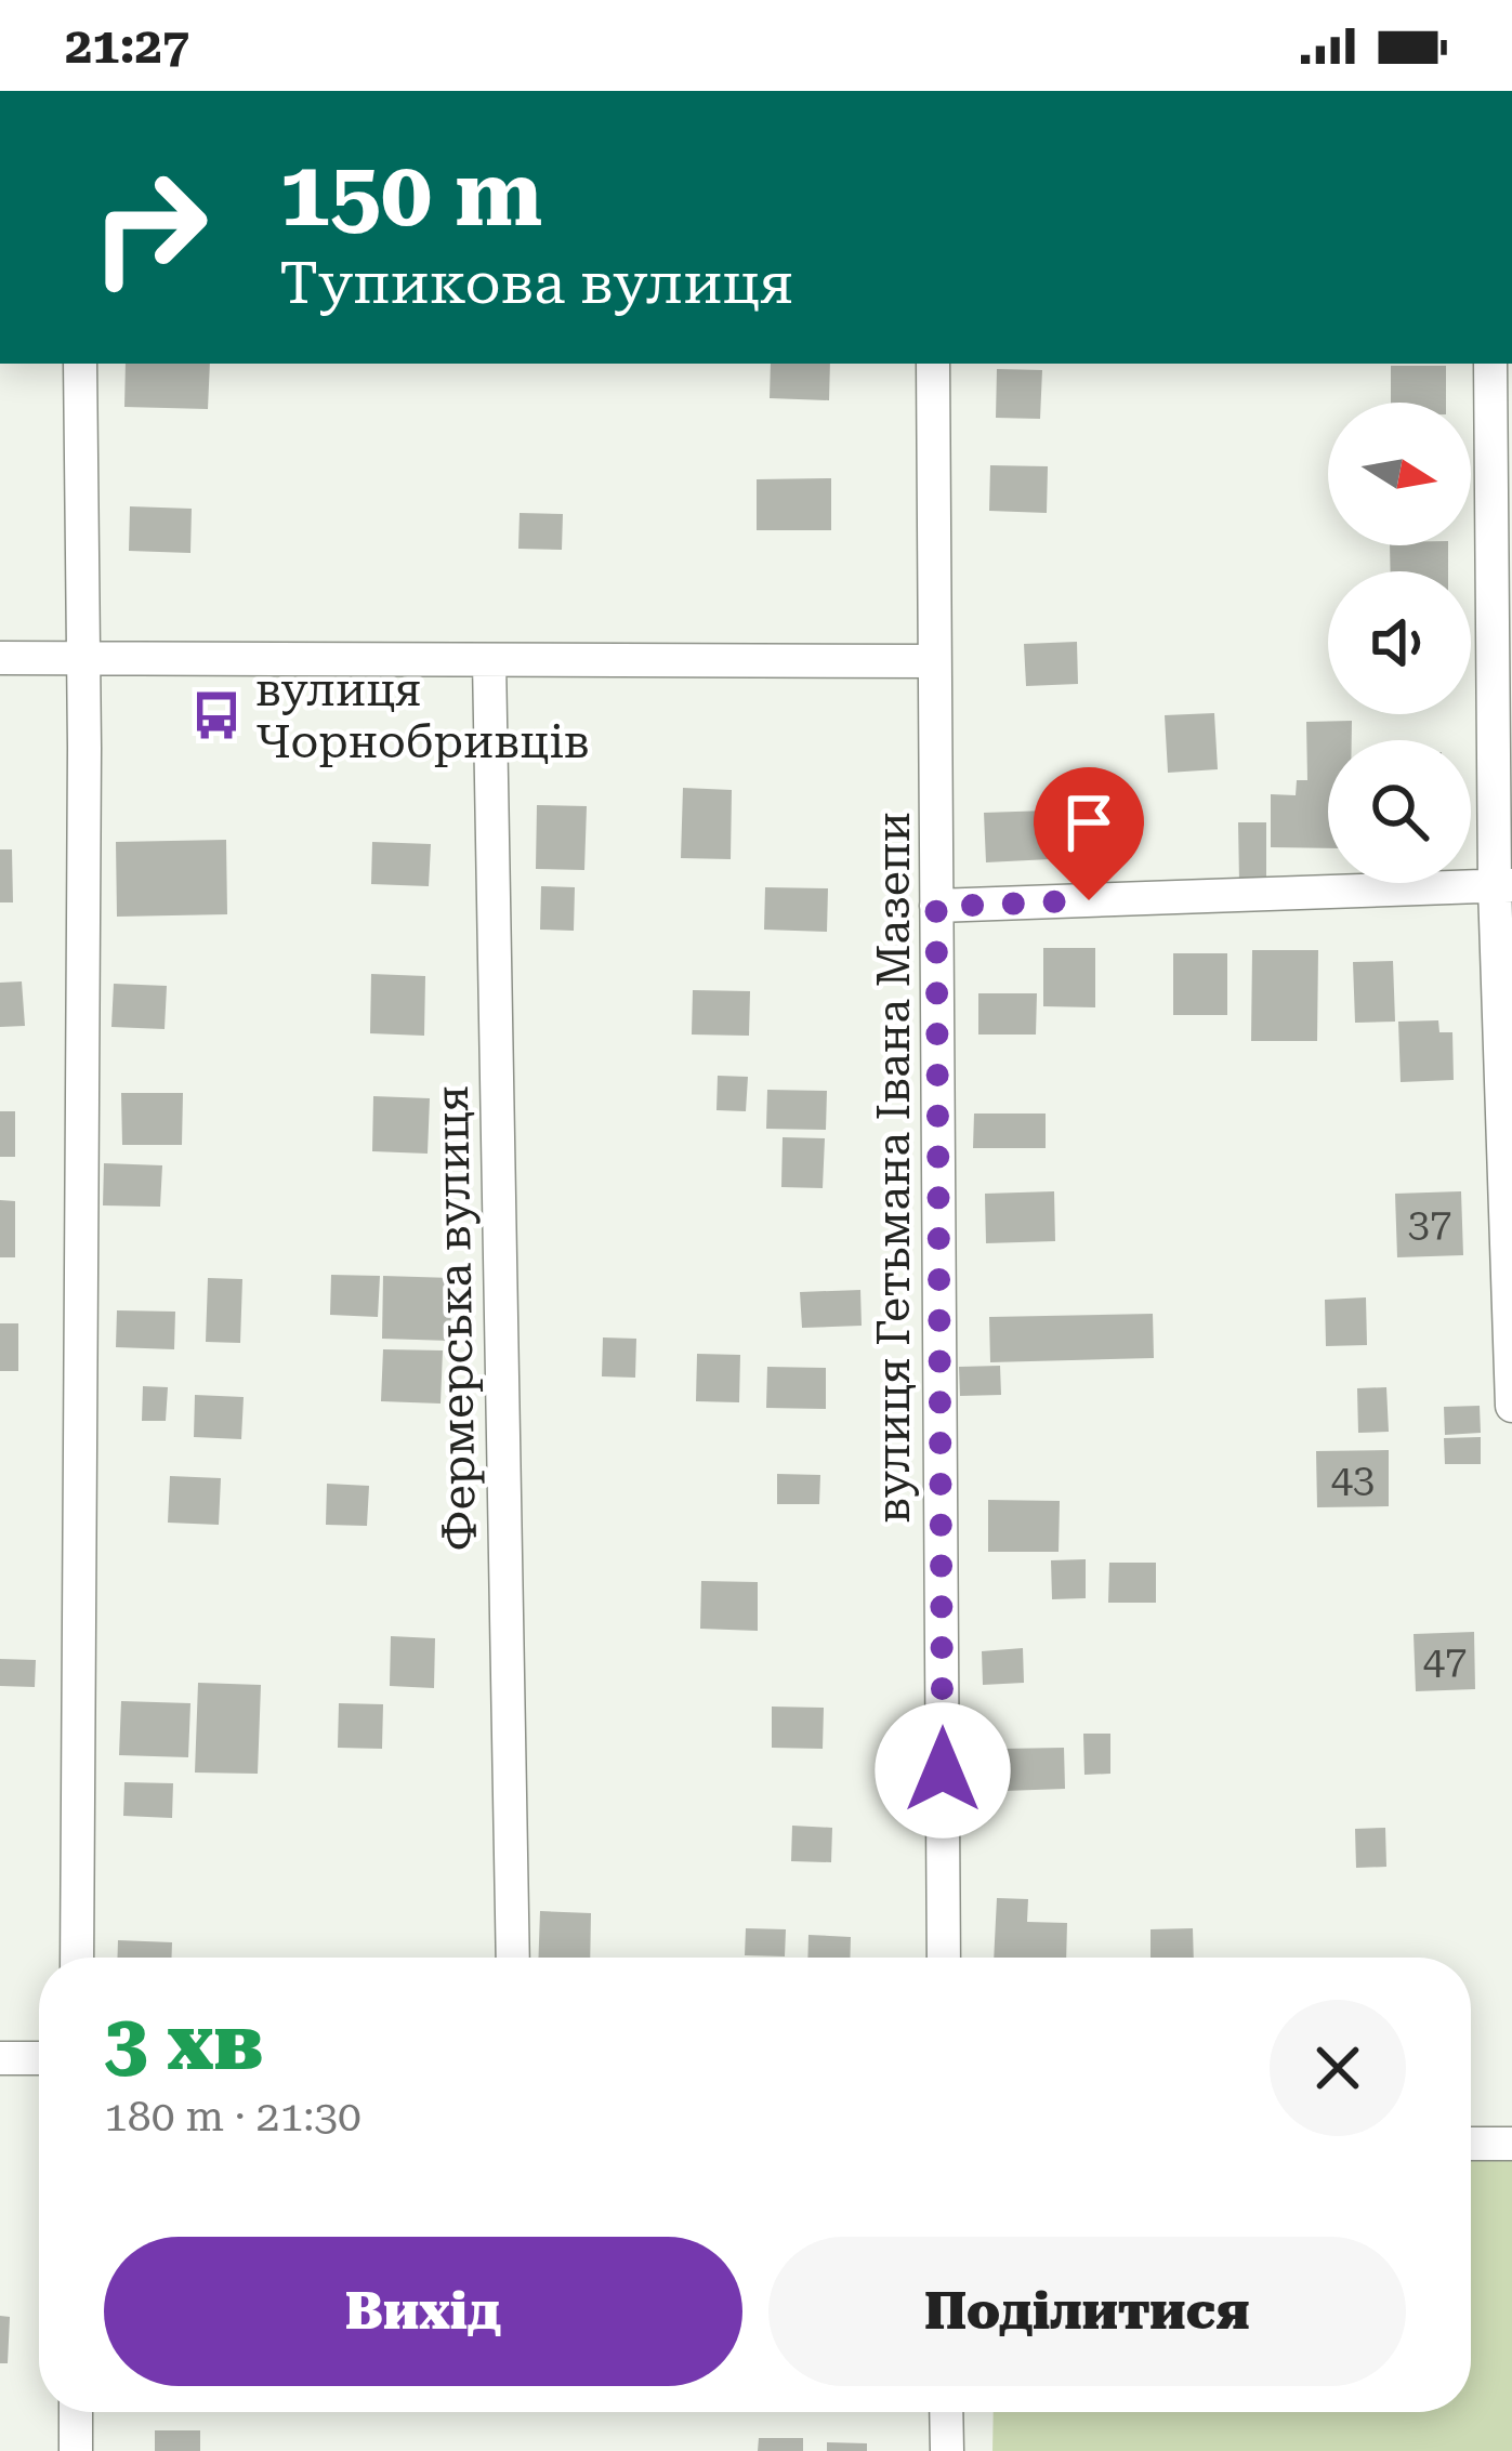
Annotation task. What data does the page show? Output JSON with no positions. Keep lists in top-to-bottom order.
{
  "streets": {
    "street": ["вулиця Гетьмана Івана Мазепи", "Фермерська вулиця"]
  },
  "places": {
    "bus stop": ["вулиця Чорнобривців"]
  },
  "house_numbers": ["37", "43", "47"],
  "north": "right",
  "page": {
    "status": "21:27",
    "turn": ["150 m", "Тупикова вулиця"],
    "heading": ["3 хв", "180 m · 21:30"],
    "buttons": ["Вихід", "Поділитися"]
  }
}
